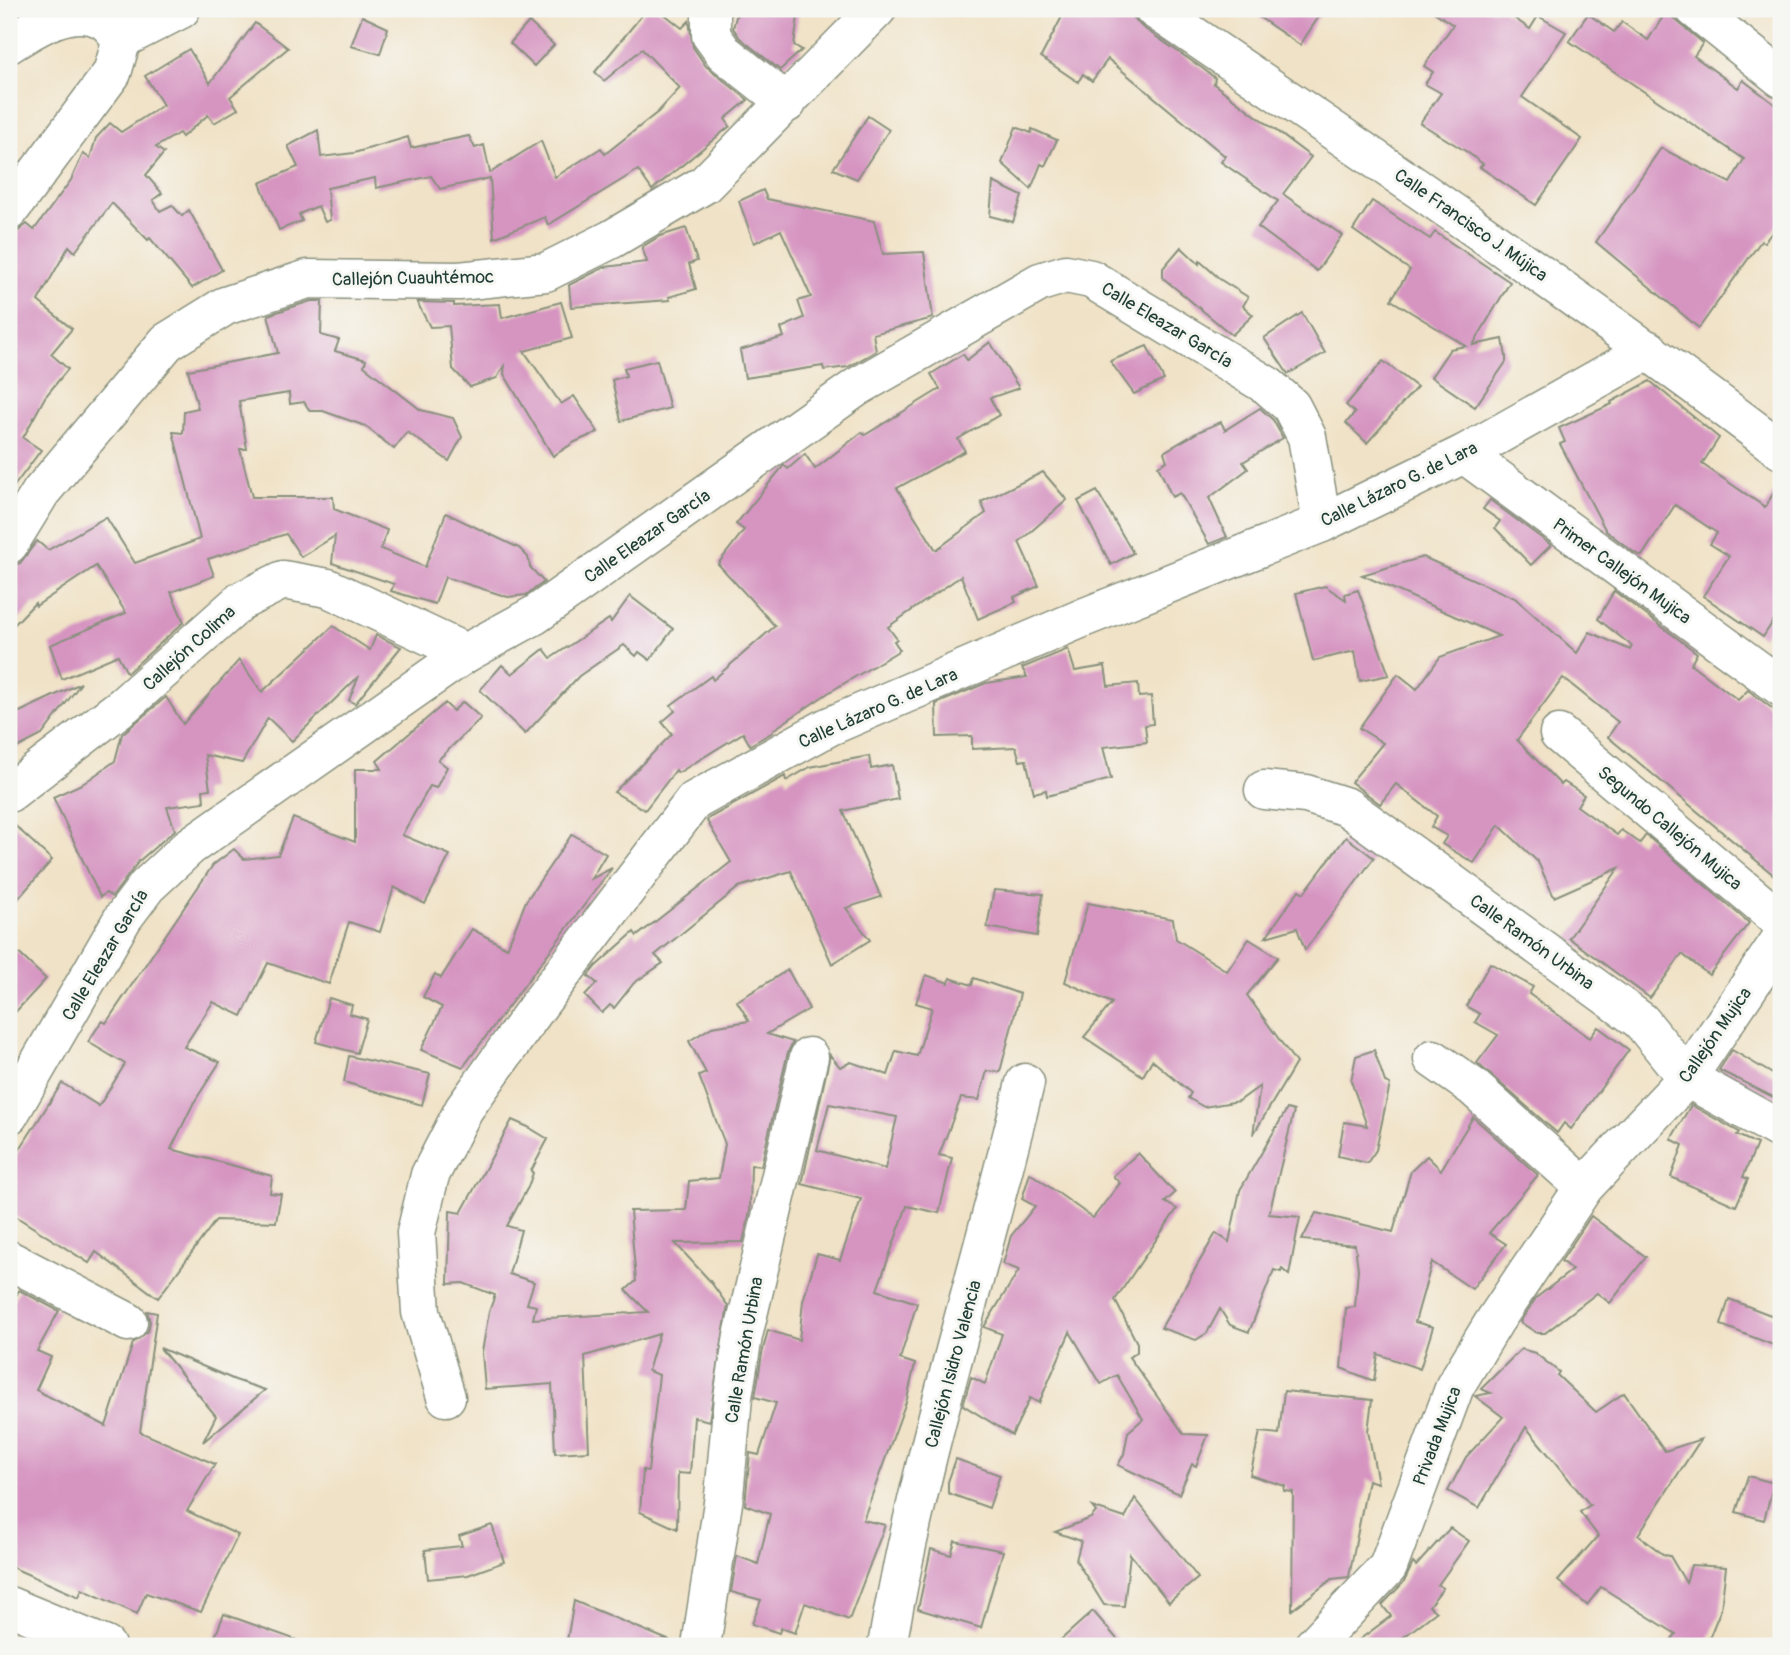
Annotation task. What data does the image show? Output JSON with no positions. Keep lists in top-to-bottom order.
{
  "streets": {
    "street": [
      "Calle Francisco J. Mújica",
      "Callejón Cuauhtémoc",
      "Calle Eleazar García",
      "Calle Lázaro G. de Lara",
      "Primer Callejón Mujica",
      "Callejón Colima",
      "Segundo Callejón Mujica",
      "Calle Ramón Urbina",
      "Callejón Mujica",
      "Callejón Isidro Valencia",
      "Privada Mujica"
    ]
  },
  "crossings": [
    ["Calle Francisco J. Mújica", "Calle Lázaro G. de Lara"],
    ["Calle Eleazar García", "Calle Lázaro G. de Lara"],
    ["Calle Eleazar García", "Callejón Colima"],
    ["Calle Lázaro G. de Lara", "Primer Callejón Mujica"],
    ["Calle Ramón Urbina", "Callejón Mujica"],
    ["Callejón Mujica", "Privada Mujica"]
  ]
}
